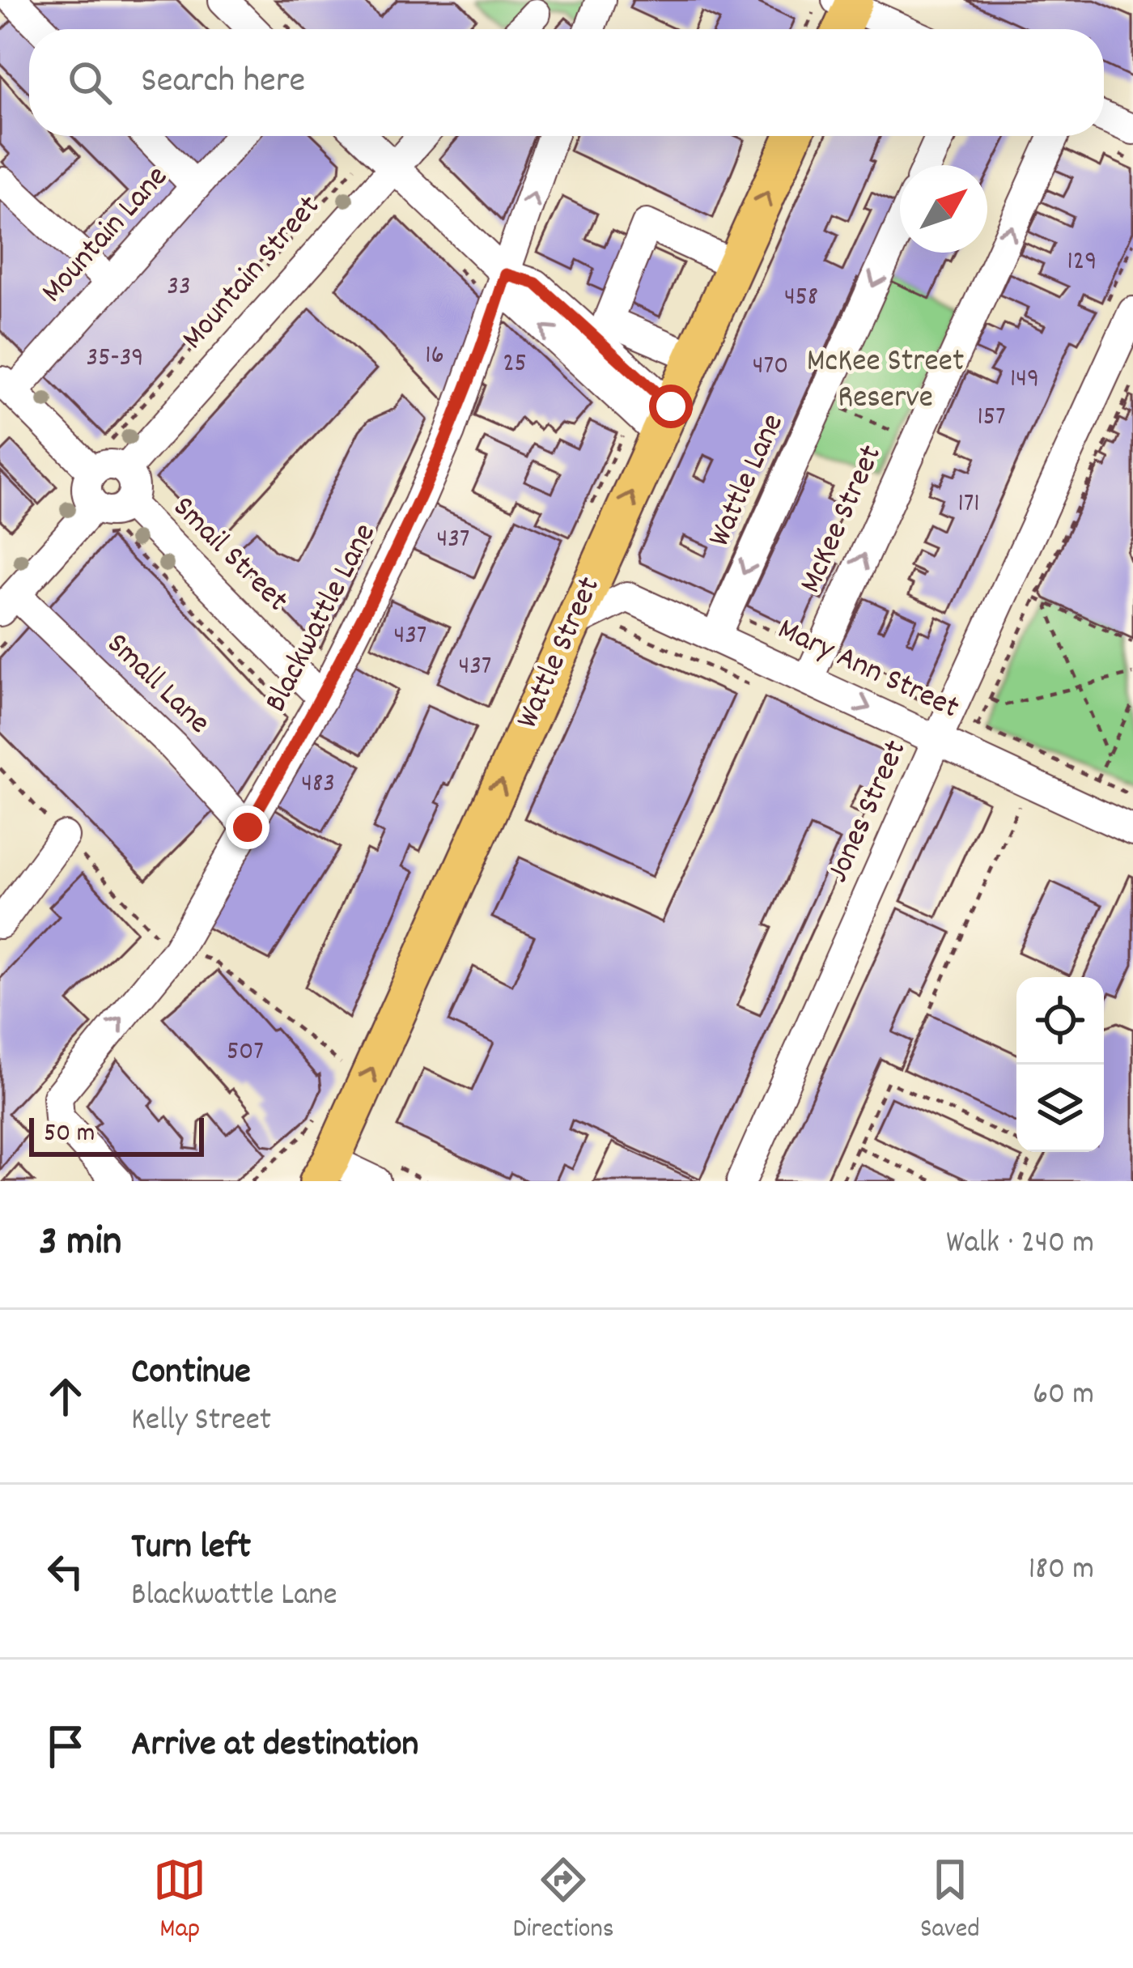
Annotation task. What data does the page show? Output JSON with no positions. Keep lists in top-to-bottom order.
{
  "streets": {
    "main road": ["Wattle Street"],
    "street": [
      "Mountain Lane",
      "Mountain Street",
      "Wattle Lane",
      "McKee Street",
      "Smail Street",
      "Blackwattle Lane",
      "Mary Ann Street",
      "Small Lane",
      "Jones Street"
    ]
  },
  "crossings": [
    ["Mountain Street", "Smail Street"],
    ["Wattle Lane", "Mary Ann Street"],
    ["McKee Street", "Mary Ann Street"],
    ["Smail Street", "Blackwattle Lane"],
    ["Blackwattle Lane", "Small Lane"],
    ["Wattle Street", "Mary Ann Street"],
    ["Mary Ann Street", "Jones Street"]
  ],
  "one_way": ["Wattle Lane", "McKee Street", "Wattle Street"],
  "parks": ["McKee Street Reserve"],
  "house_numbers": [
    "129",
    "33",
    "458",
    "16",
    "35-39",
    "25",
    "470",
    "149",
    "157",
    "171",
    "437",
    "437",
    "437",
    "483",
    "507"
  ],
  "scale_bar": "50 m",
  "north": "top right",
  "page": {
    "search": "Search here",
    "scale": "50 m",
    "heading": ["3 min", "Walk · 240 m"],
    "list": [
      ["Continue", "Kelly Street", "60 m"],
      ["Turn left", "Blackwattle Lane", "180 m"],
      "Arrive at destination"
    ],
    "nav": ["Map", "Directions", "Saved"]
  }
}
